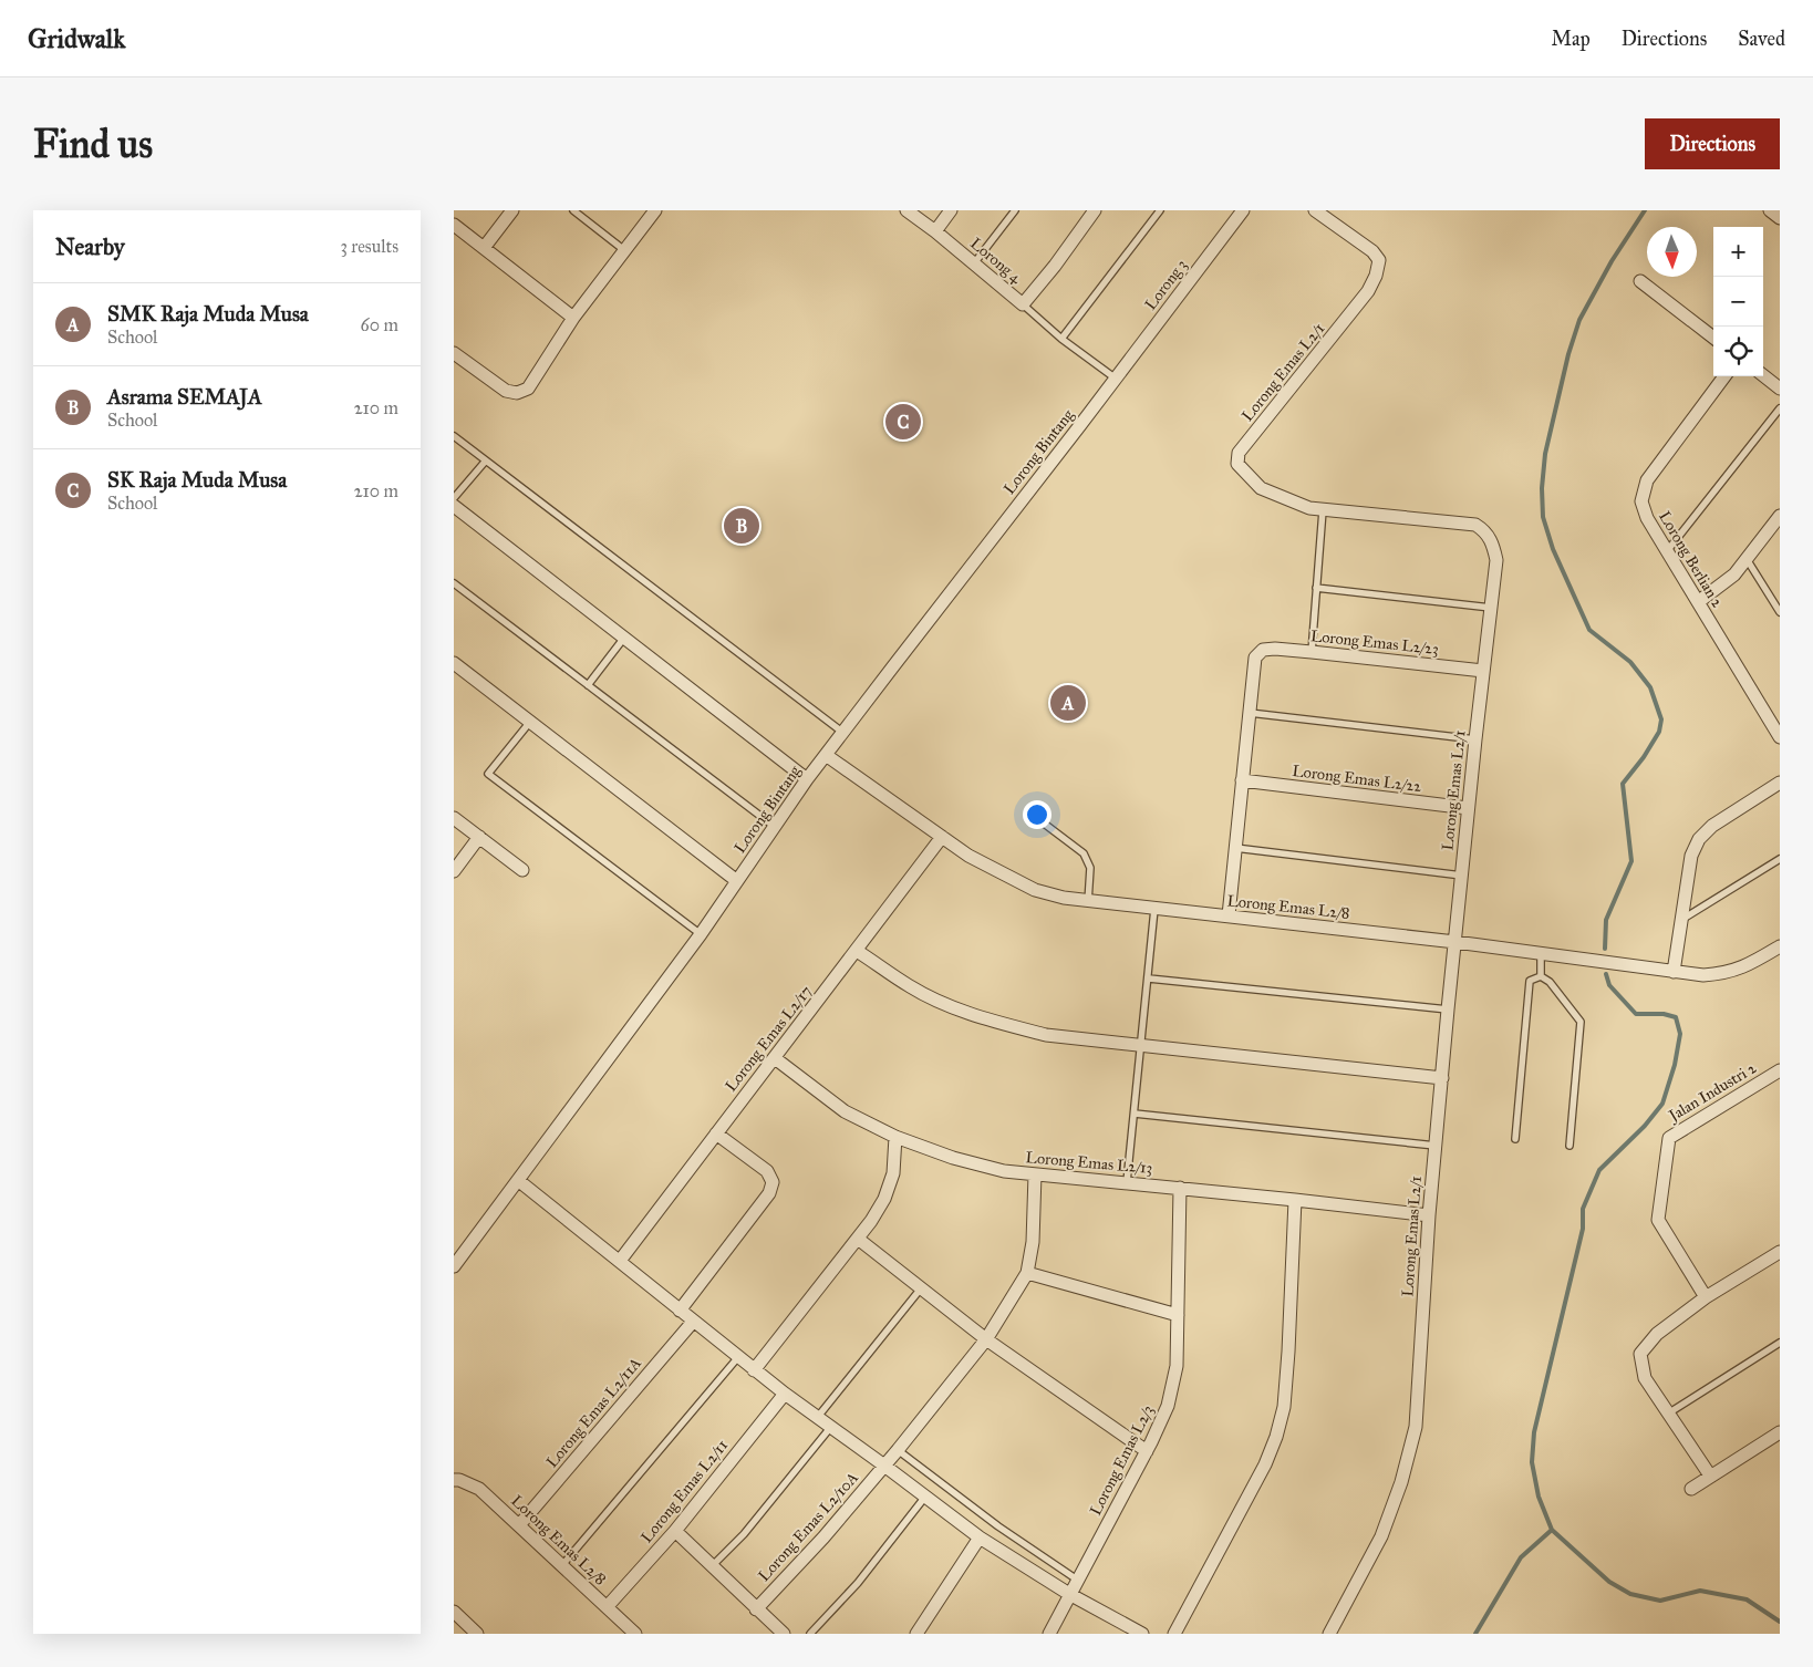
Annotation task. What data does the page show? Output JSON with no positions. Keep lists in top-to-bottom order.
{
  "streets": {
    "street": [
      "Lorong 4",
      "Lorong 3",
      "Lorong Emas L2/1",
      "Lorong Bintang",
      "Lorong Berlian 2",
      "Lorong Emas L2/23",
      "Lorong Emas L2/22",
      "Lorong Emas L2/8",
      "Lorong Emas L2/17",
      "Jalan Industri 2",
      "Lorong Emas L2/13",
      "Lorong Emas L2/11A",
      "Lorong Emas L2/3",
      "Lorong Emas L2/11",
      "Lorong Emas L2/10A"
    ]
  },
  "crossings": [
    ["Lorong 3", "Lorong Bintang"],
    ["Lorong Emas L2/1", "Lorong Emas L2/23"],
    ["Lorong Emas L2/1", "Lorong Emas L2/22"],
    ["Lorong Emas L2/1", "Lorong Emas L2/8"],
    ["Lorong Emas L2/1", "Lorong Emas L2/13"],
    ["Lorong Bintang", "Lorong Emas L2/8"],
    ["Lorong Emas L2/8", "Lorong Emas L2/17"],
    ["Lorong Emas L2/8", "Lorong Emas L2/11A"],
    ["Lorong Emas L2/8", "Lorong Emas L2/11"],
    ["Lorong Emas L2/17", "Lorong Emas L2/13"],
    ["Lorong Emas L2/13", "Lorong Emas L2/3"]
  ],
  "north": "bottom",
  "page": {
    "header": "Gridwalk",
    "nav": ["Map", "Directions", "Saved"],
    "buttons": "Directions",
    "title": "Find us",
    "heading": ["Nearby", "3 results"],
    "map_buttons": ["+", "−"],
    "list": [
      {
        "mark": "A",
        "name": "SMK Raja Muda Musa",
        "note": "School",
        "value": "60 m"
      },
      {
        "mark": "B",
        "name": "Asrama SEMAJA",
        "note": "School",
        "value": "210 m"
      },
      {
        "mark": "C",
        "name": "SK Raja Muda Musa",
        "note": "School",
        "value": "210 m"
      }
    ],
    "pins": ["C", "B", "A"]
  }
}
